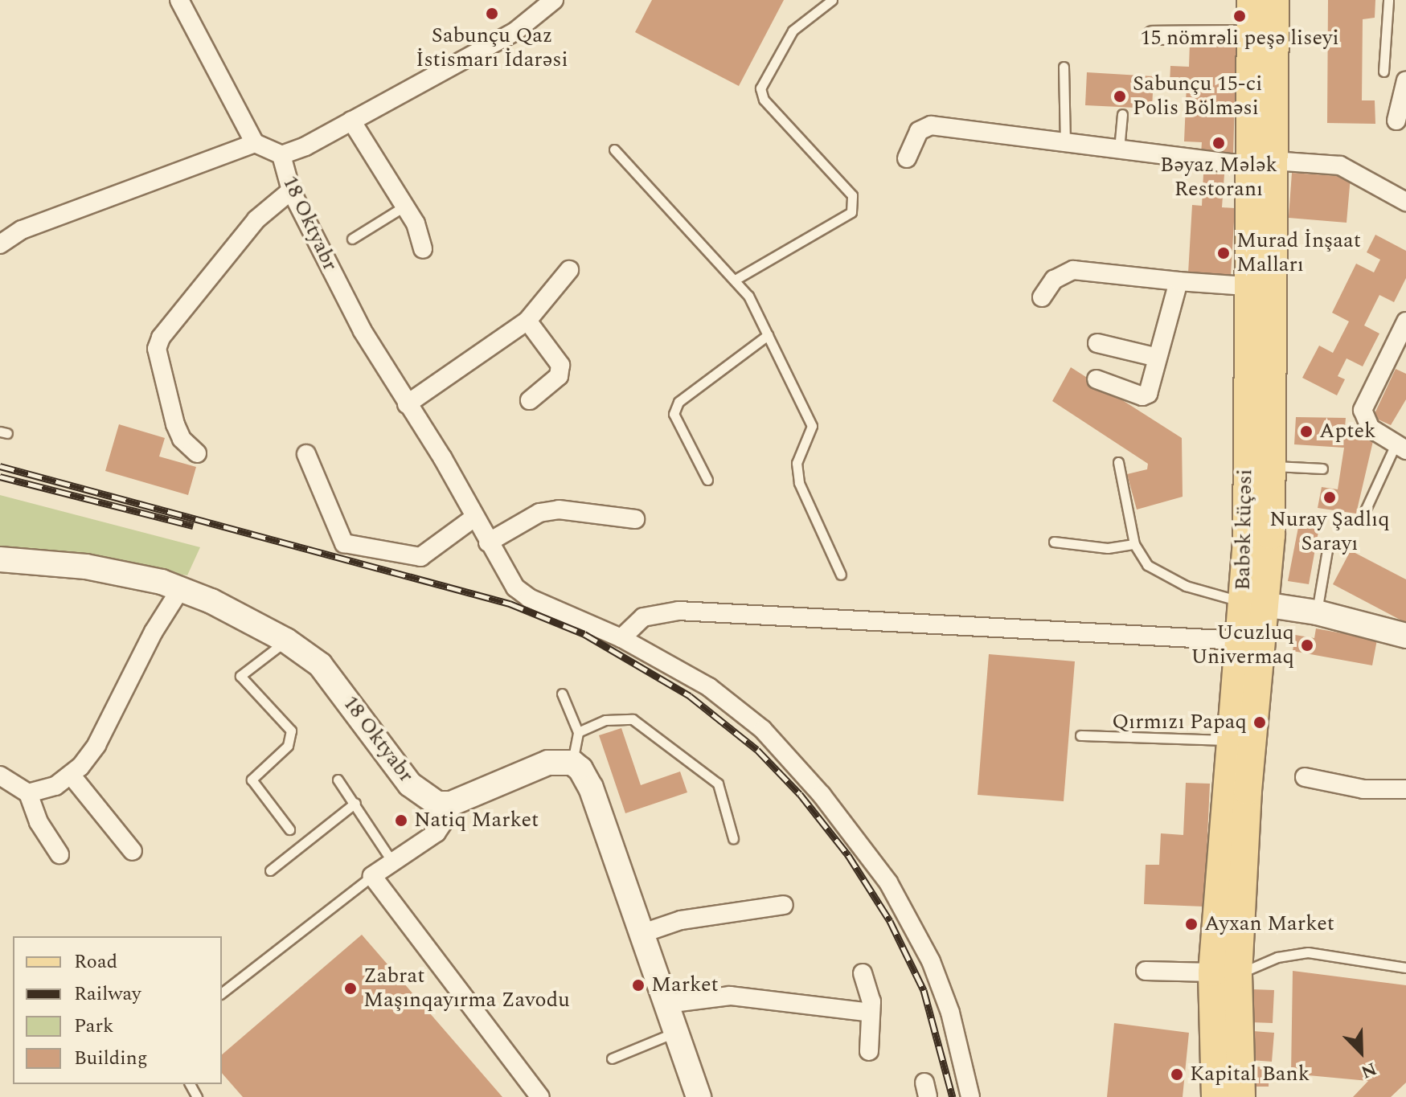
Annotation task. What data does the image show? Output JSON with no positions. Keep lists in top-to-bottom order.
{
  "streets": {
    "main road": ["Babək küçəsi"],
    "street": ["18 Oktyabr"]
  },
  "places": [
    "Sabunçu Qaz İstismarı İdarəsi",
    "15 nömrәli peşә liseyi",
    "Sabunçu 15-ci Polis Bölməsi",
    "Bəyaz Mələk Restoranı",
    "Murad İnşaat Malları",
    "Aptek",
    "Nuray Şadlıq Sarayı",
    "Ucuzluq Univermaq",
    "Qırmızı Papaq",
    "Natiq Market",
    "Ayxan Market",
    "Market",
    "Zabrat Maşınqayırma Zavodu",
    "Kapital Bank"
  ],
  "legend": [
    "Road",
    "Railway",
    "Park",
    "Building"
  ],
  "north": "bottom right"
}
